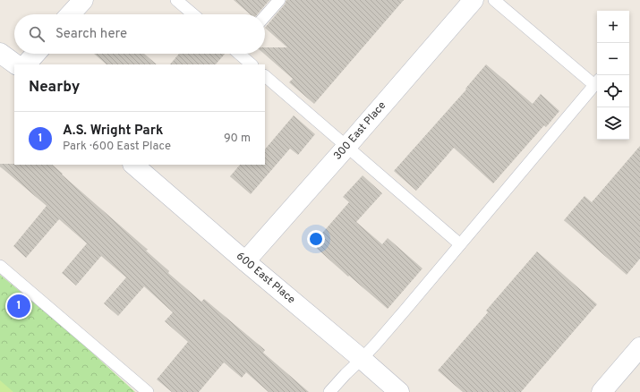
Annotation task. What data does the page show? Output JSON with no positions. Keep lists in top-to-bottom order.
{
  "streets": {
    "street": ["300 East Place", "600 East Place"]
  },
  "crossings": [
    ["300 East Place", "600 East Place"]
  ],
  "page": {
    "map_buttons": ["+", "−"],
    "search": "Search here",
    "heading": "Nearby",
    "list": [
      {
        "mark": "1",
        "name": "A.S. Wright Park",
        "note": "Park · 600 East Place",
        "value": "90 m"
      }
    ],
    "pins": "1"
  }
}
